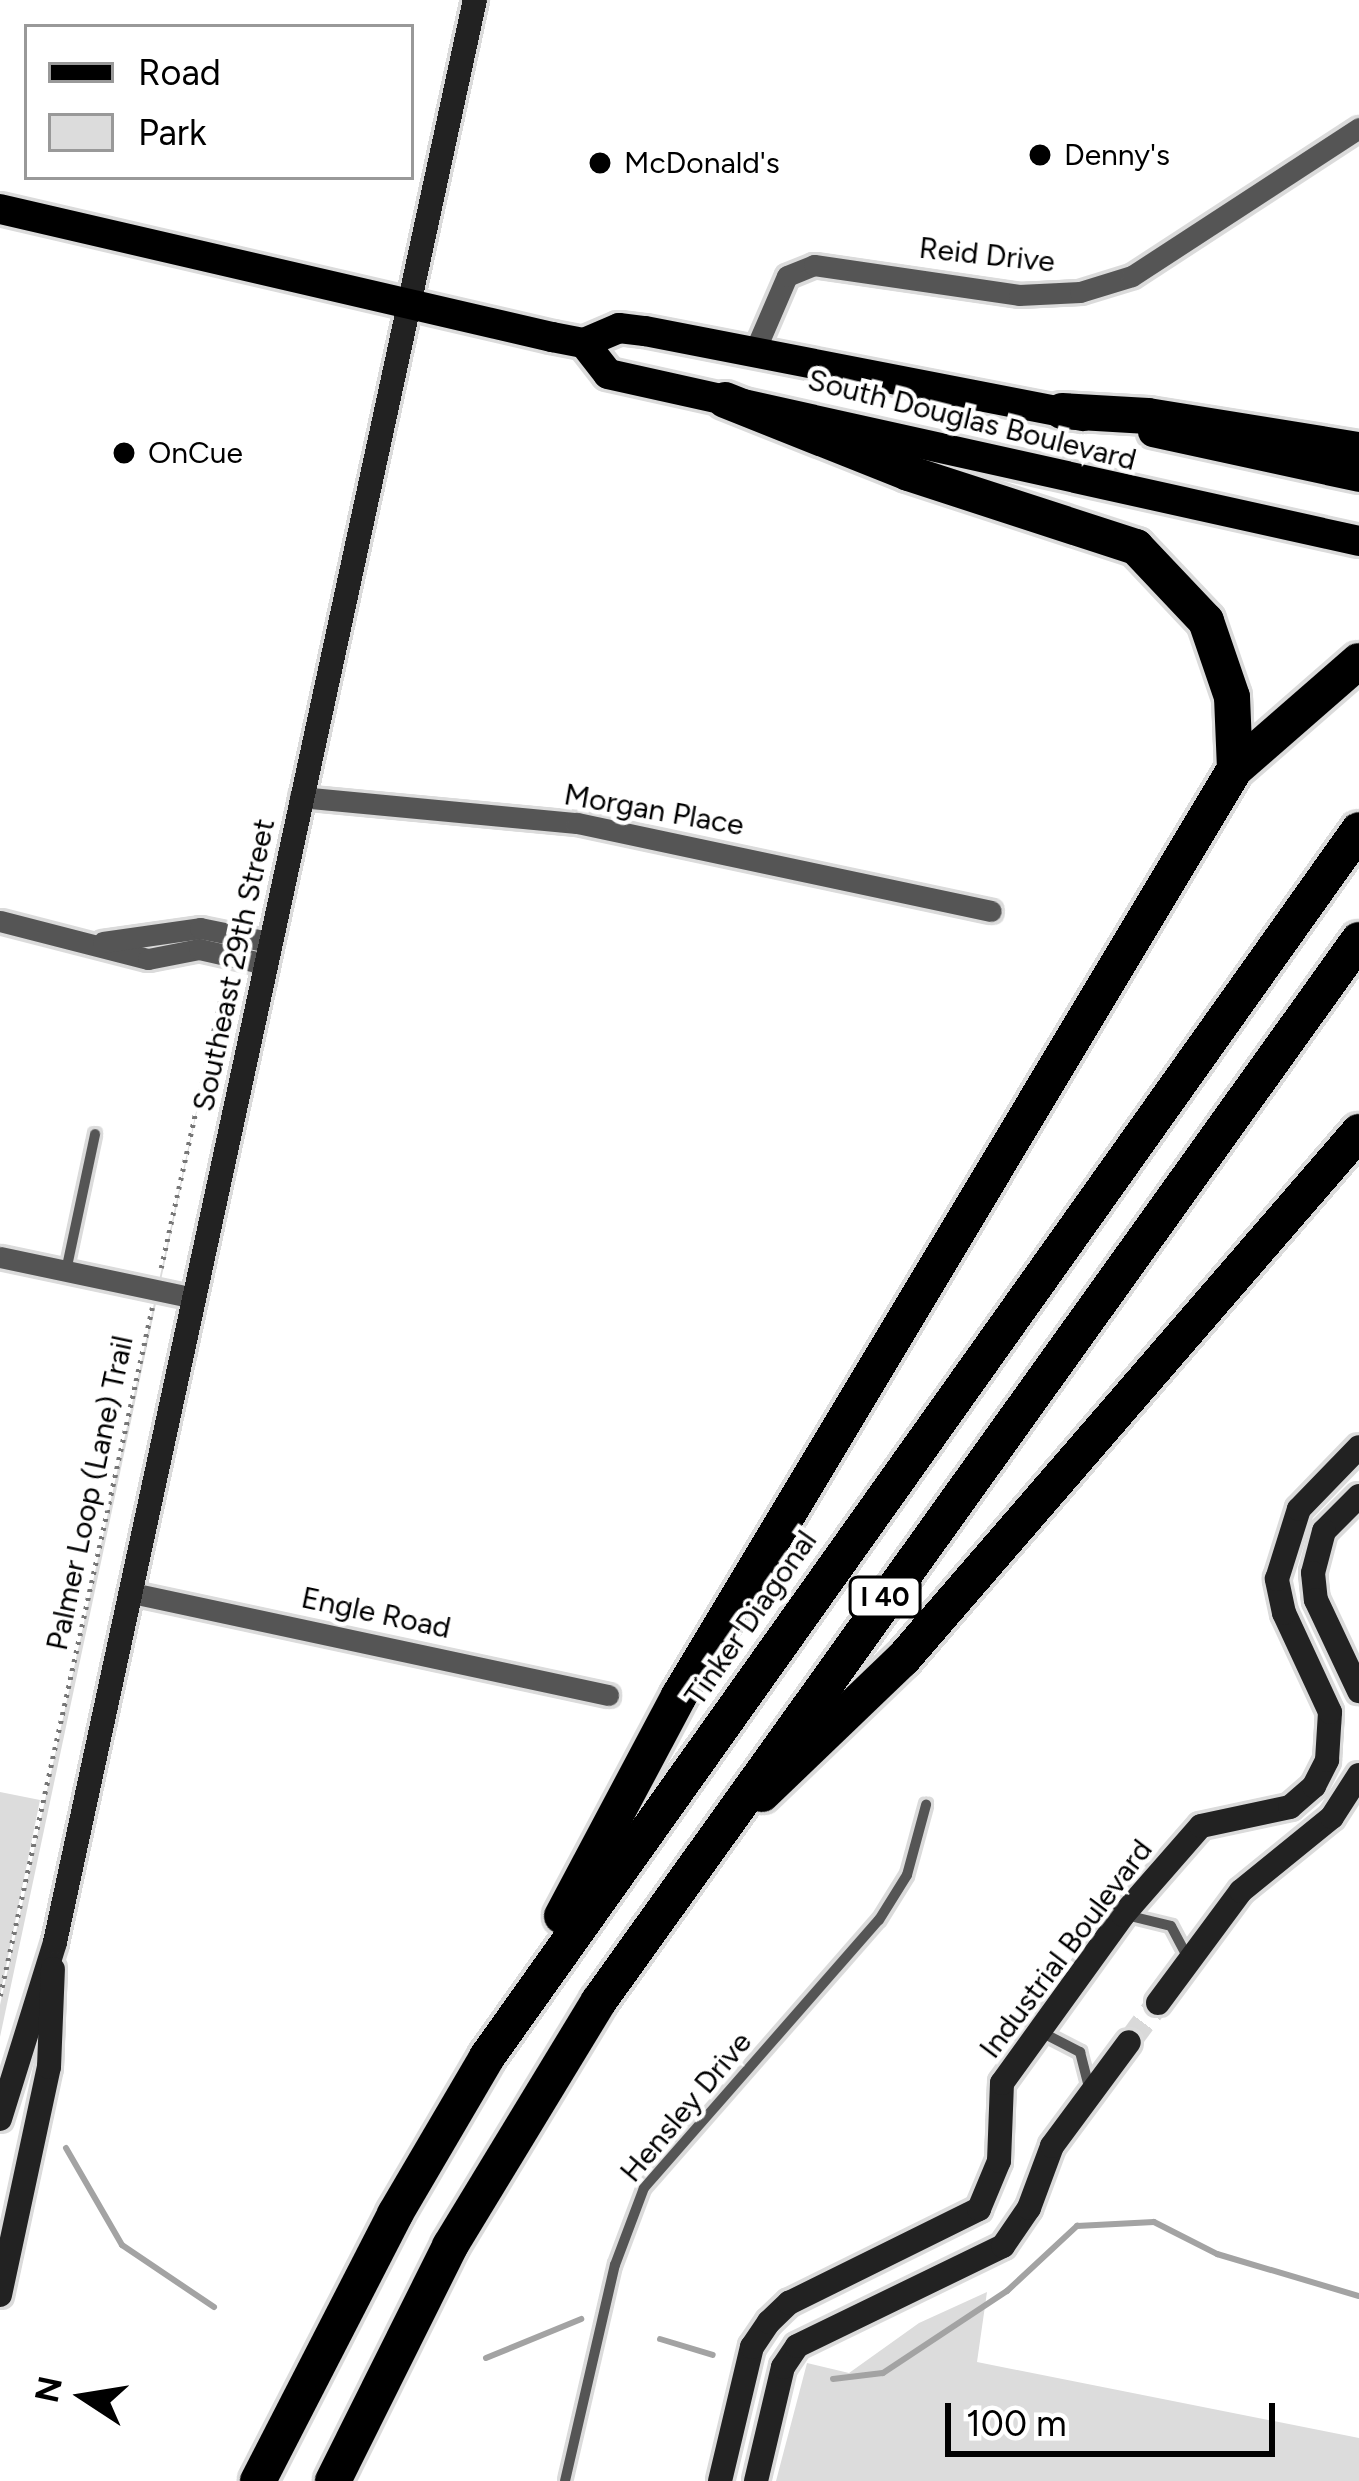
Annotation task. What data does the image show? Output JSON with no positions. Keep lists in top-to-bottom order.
{
  "streets": {
    "highway": ["I 40", "Tinker Diagonal"],
    "main road": ["South Douglas Boulevard", "Southeast 29th Street", "Industrial Boulevard"],
    "street": ["Reid Drive", "Morgan Place", "Engle Road"],
    "lane": ["Hensley Drive"],
    "path": ["Palmer Loop (Lane) Trail"]
  },
  "crossings": [
    ["Reid Drive", "South Douglas Boulevard"],
    ["South Douglas Boulevard", "Southeast 29th Street"],
    ["Morgan Place", "Southeast 29th Street"],
    ["Southeast 29th Street", "Engle Road"]
  ],
  "places": ["Denny's", "McDonald's", "OnCue"],
  "legend": ["Road", "Park"],
  "scale_bar": "100 m",
  "north": "left"
}
